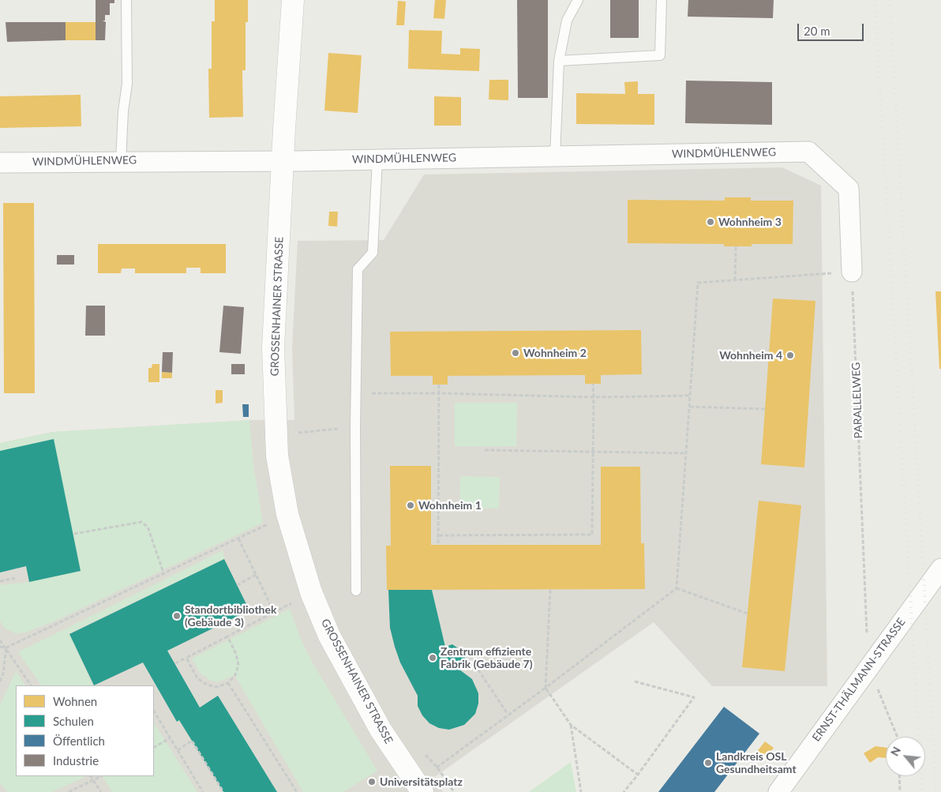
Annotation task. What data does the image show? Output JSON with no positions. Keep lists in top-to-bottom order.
{
  "streets": {
    "main road": ["GROSSENHAINER STRASSE"],
    "street": ["WINDMÜHLENWEG", "ERNST-THÄLMANN-STRASSE"],
    "path": ["PARALLELWEG"]
  },
  "crossings": [
    ["WINDMÜHLENWEG", "GROSSENHAINER STRASSE"],
    ["WINDMÜHLENWEG", "PARALLELWEG"],
    ["PARALLELWEG", "ERNST-THÄLMANN-STRASSE"]
  ],
  "places": [
    "Wohnheim 3",
    "Wohnheim 2",
    "Wohnheim 4",
    "Wohnheim 1",
    "Standortbibliothek (Gebäude 3)",
    "Zentrum effiziente Fabrik (Gebäude 7)",
    "Landkreis OSL Gesundheitsamt",
    "Universitätsplatz"
  ],
  "legend": [
    "Wohnen",
    "Schulen",
    "Öffentlich",
    "Industrie"
  ],
  "scale_bar": "20 m",
  "north": "top left"
}
